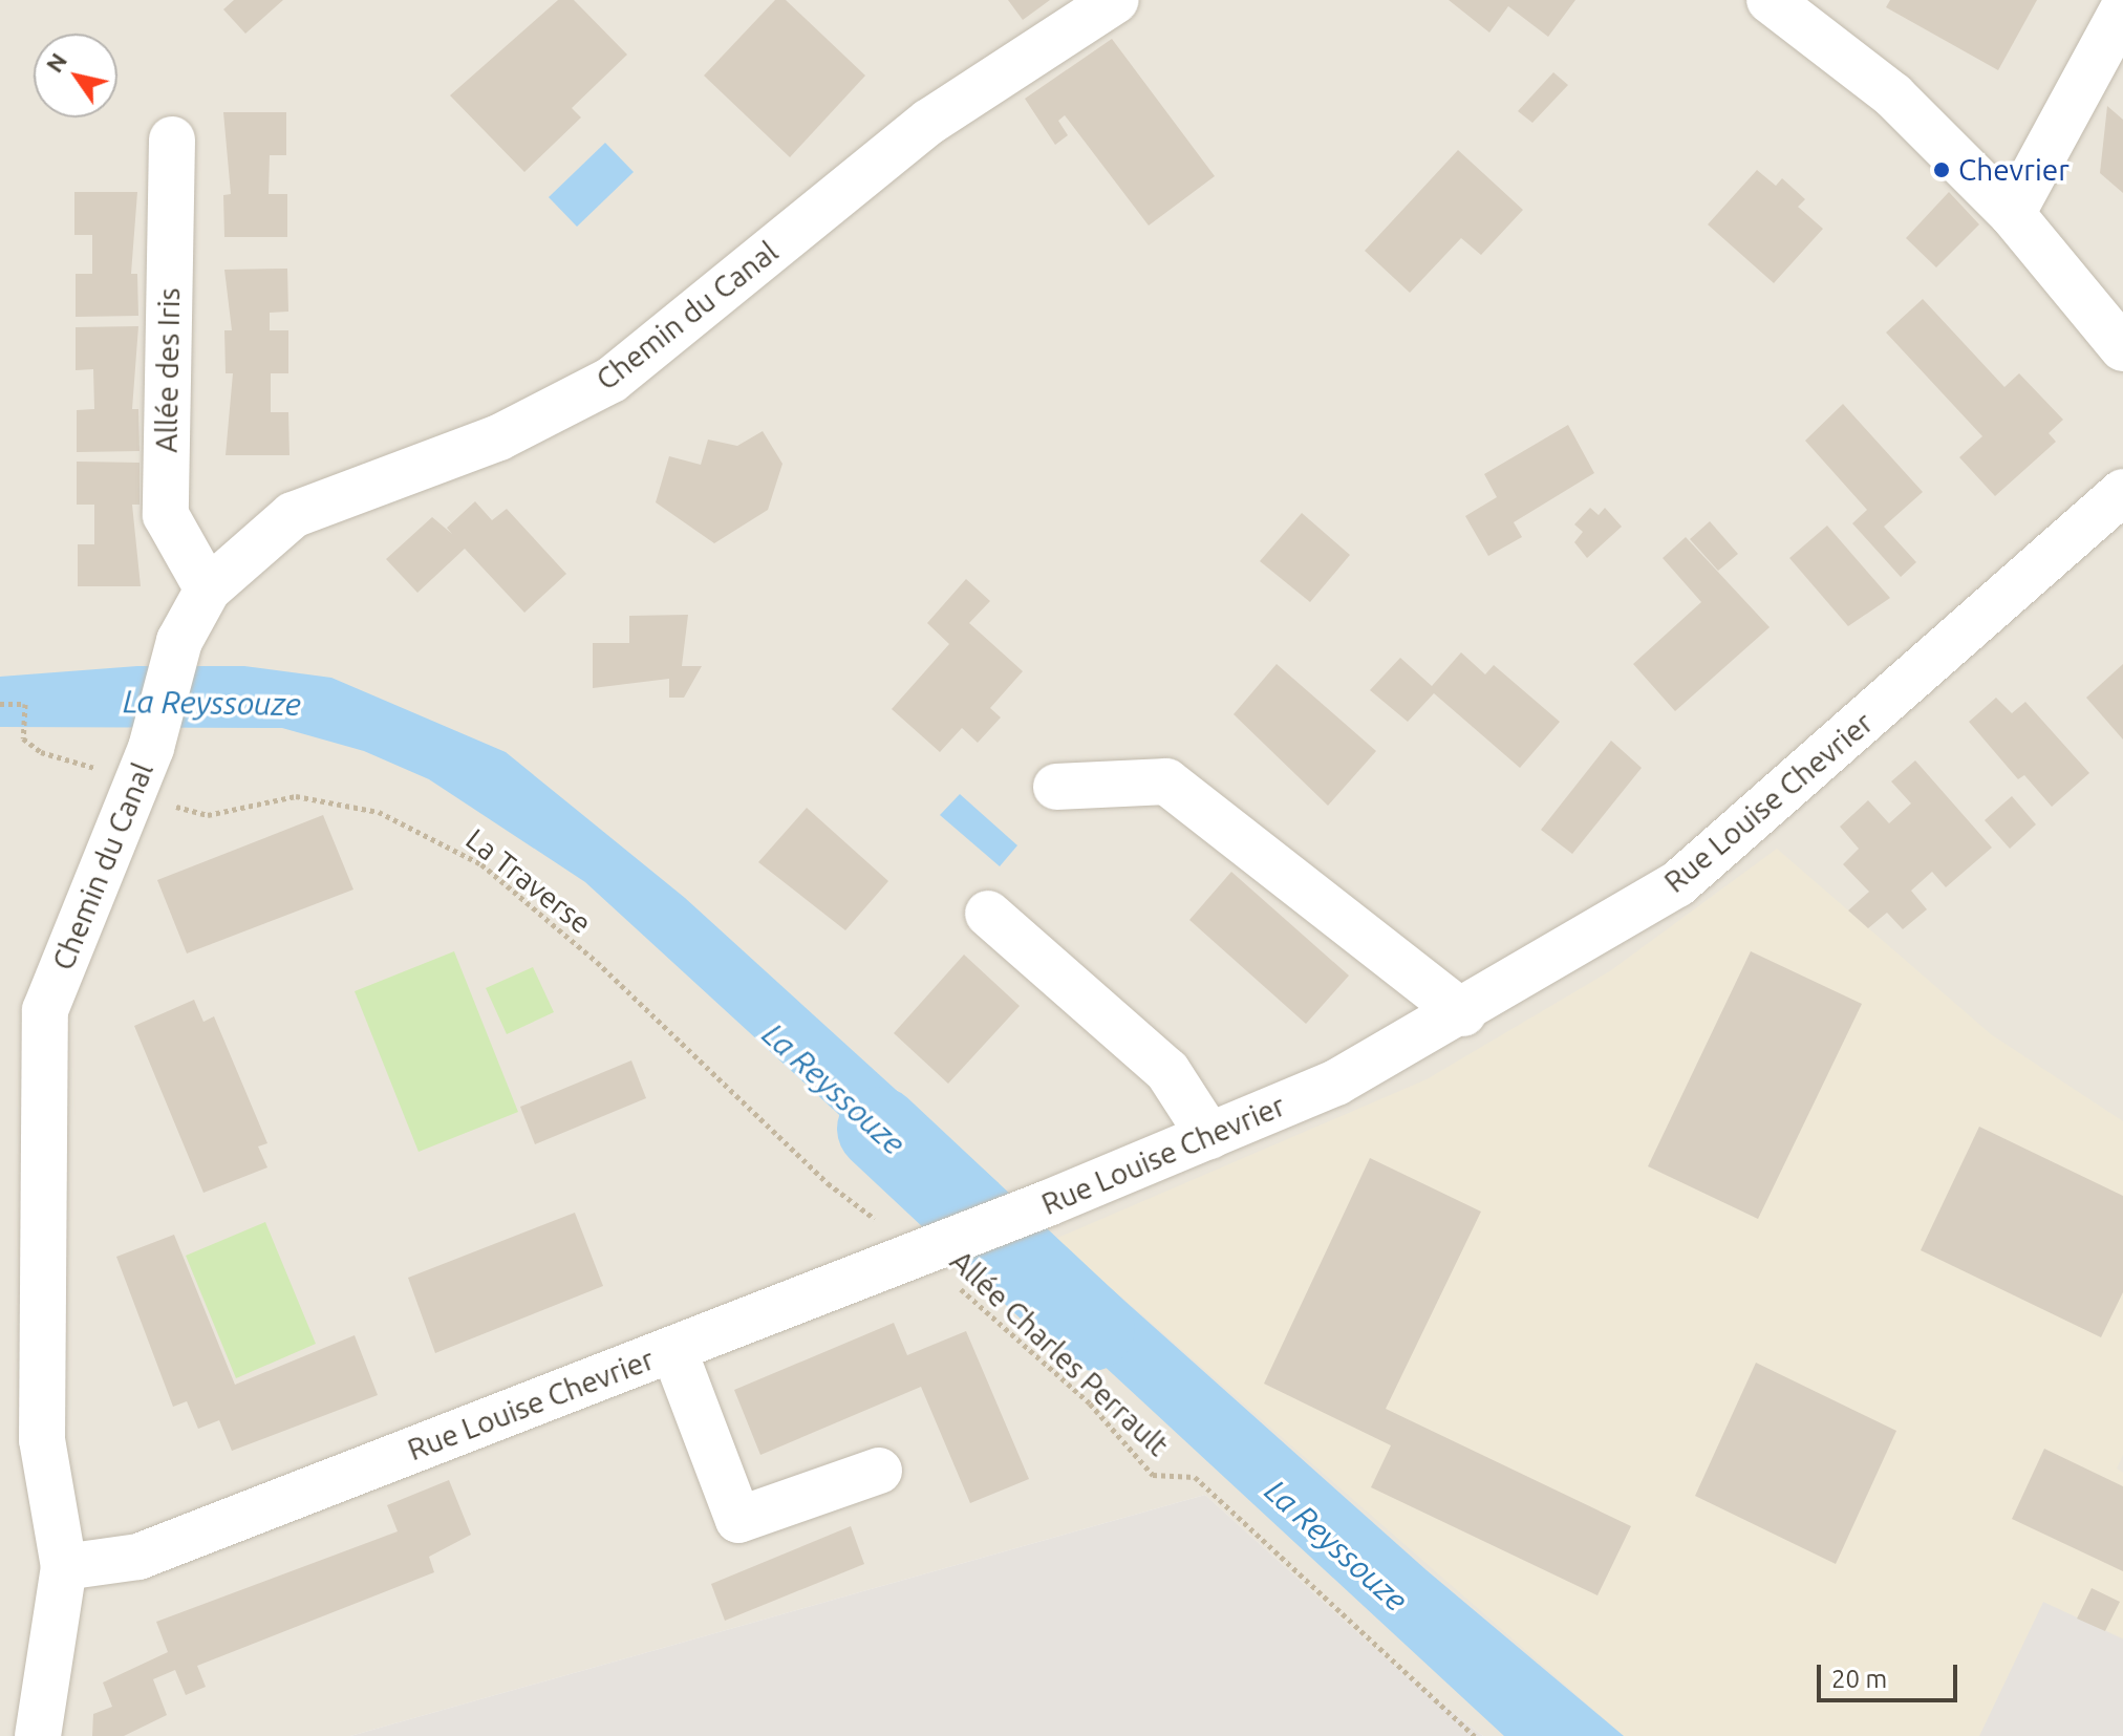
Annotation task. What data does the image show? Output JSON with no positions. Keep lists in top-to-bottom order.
{
  "streets": {
    "street": ["Chemin du Canal", "Allée des Iris", "Rue Louise Chevrier"],
    "path": ["La Traverse", "Allée Charles Perrault"]
  },
  "crossings": [
    ["Chemin du Canal", "Allée des Iris"],
    ["Chemin du Canal", "Rue Louise Chevrier"],
    ["Chemin du Canal", "La Traverse"],
    ["Rue Louise Chevrier", "La Traverse"],
    ["Rue Louise Chevrier", "Allée Charles Perrault"],
    ["La Traverse", "Allée Charles Perrault"]
  ],
  "water": ["La Reyssouze"],
  "places": ["Chevrier"],
  "scale_bar": "20 m",
  "north": "top left"
}
